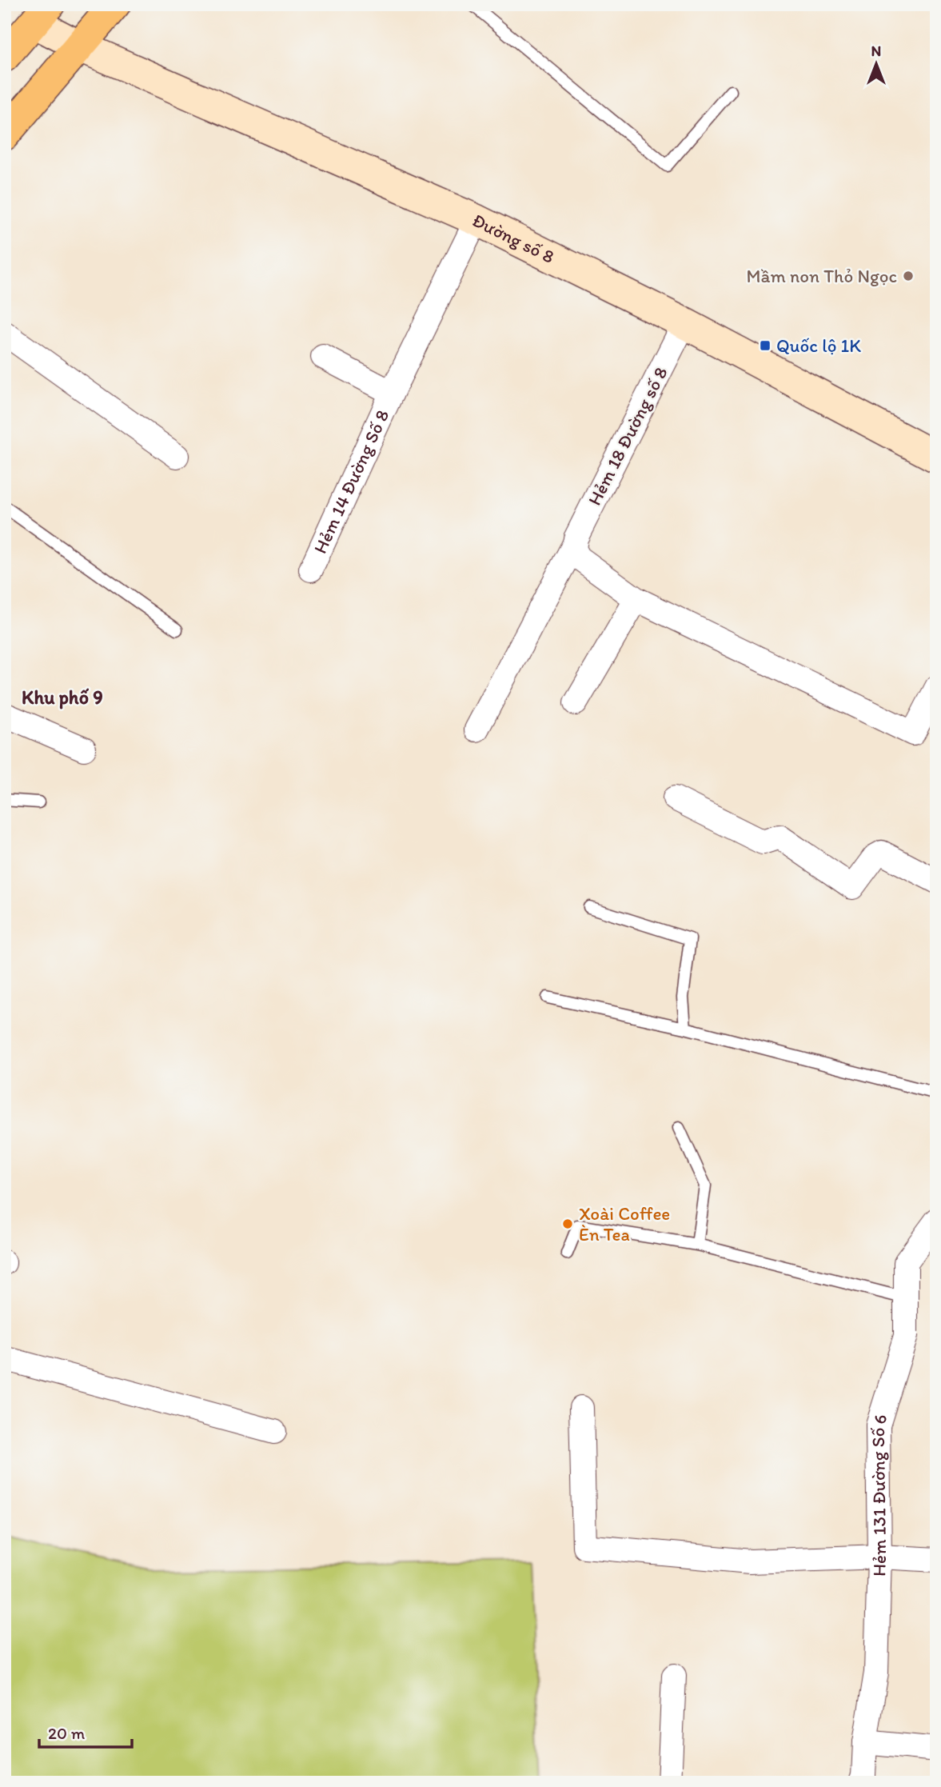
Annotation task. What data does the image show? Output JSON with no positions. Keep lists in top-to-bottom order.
{
  "streets": {
    "street": [
      "Đường số 8",
      "Hẻm 18 Đường số 8",
      "Hẻm 14 Đường Số 8",
      "Hẻm 131 Đường Số 6"
    ]
  },
  "crossings": [
    ["Đường số 8", "Hẻm 18 Đường số 8"],
    ["Đường số 8", "Hẻm 14 Đường Số 8"]
  ],
  "districts": ["Khu phố 9"],
  "places": {
    "other": ["Mầm non Thỏ Ngọc", "Xoài Coffee Èn Tea"],
    "transit": ["Quốc lộ 1K"]
  },
  "scale_bar": "20 m",
  "north": "top"
}
